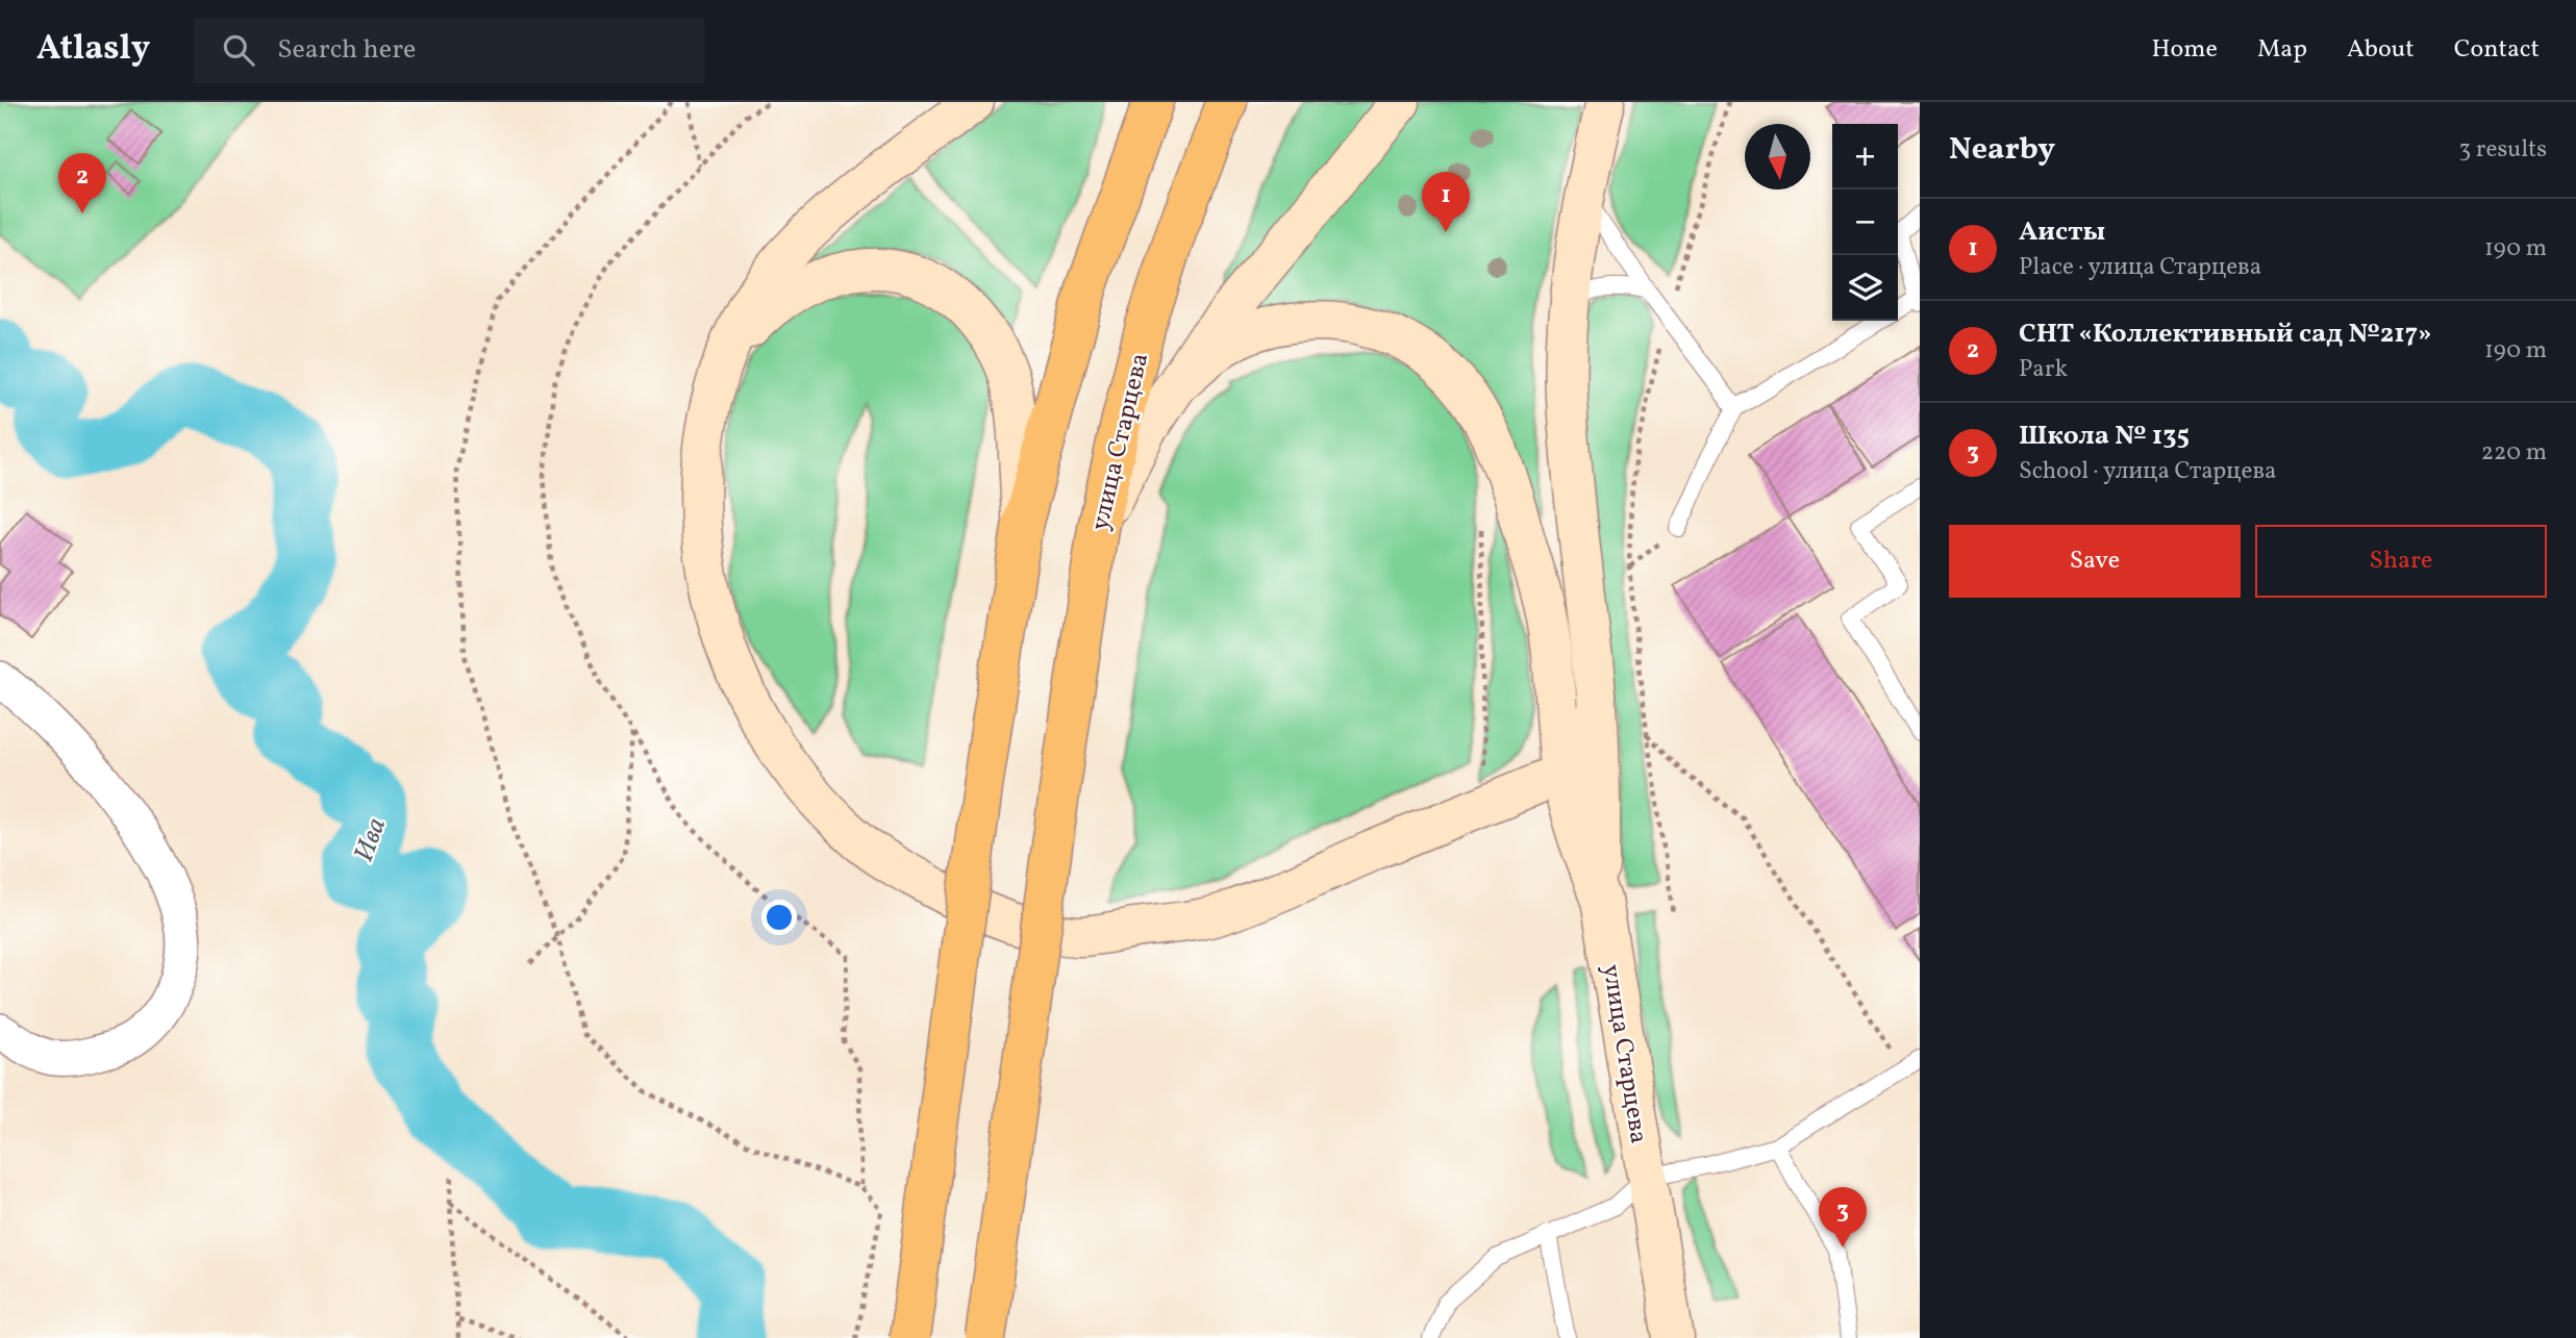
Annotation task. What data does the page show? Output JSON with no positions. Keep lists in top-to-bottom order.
{
  "streets": {
    "main road": ["улица Старцева"]
  },
  "water": ["Ива"],
  "north": "bottom",
  "page": {
    "header": "Atlasly",
    "search": "Search here",
    "nav": [
      "Home",
      "Map",
      "About",
      "Contact"
    ],
    "heading": ["Nearby", "3 results"],
    "map_buttons": ["+", "−"],
    "pins": ["2", "1", "3"],
    "list": [
      {
        "mark": "1",
        "name": "Аисты",
        "note": "Place · улица Старцева",
        "value": "190 m"
      },
      {
        "mark": "2",
        "name": "СНТ «Коллективный сад №217»",
        "note": "Park",
        "value": "190 m"
      },
      {
        "mark": "3",
        "name": "Школа № 135",
        "note": "School · улица Старцева",
        "value": "220 m"
      }
    ],
    "buttons": ["Save", "Share"]
  }
}
